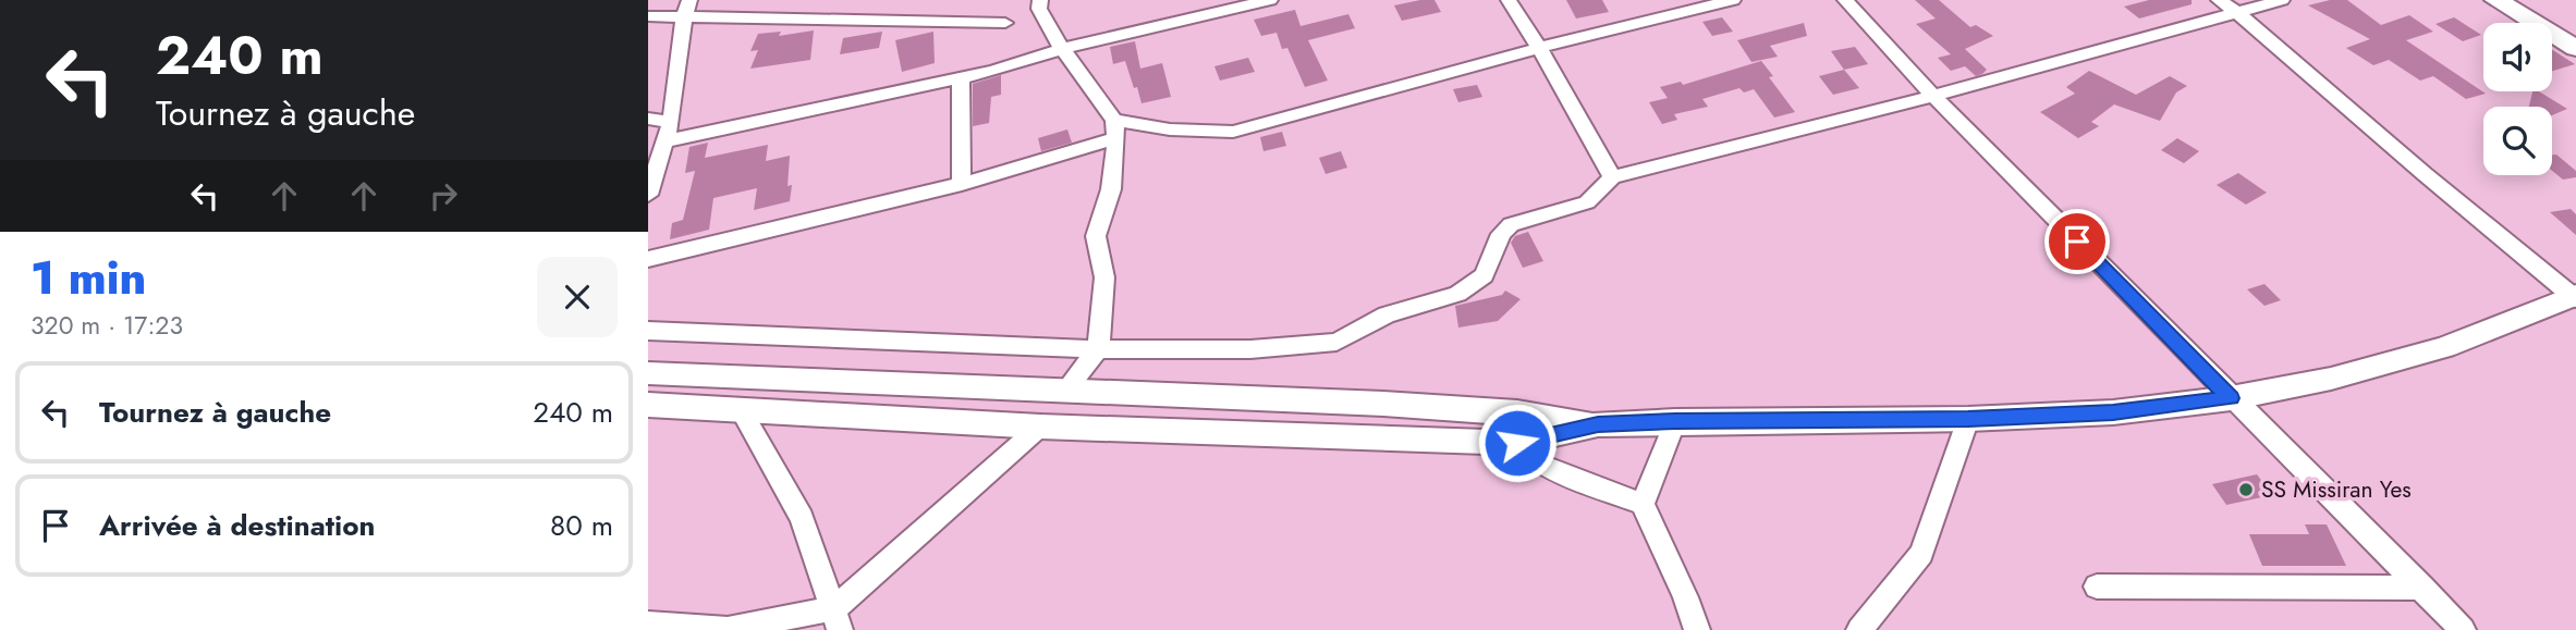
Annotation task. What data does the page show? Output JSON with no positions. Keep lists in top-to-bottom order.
{
  "places": ["SS Missiran Yes"],
  "page": {
    "turn": ["240 m", "Tournez à gauche"],
    "heading": ["1 min", "320 m · 17:23"],
    "list": [
      {
        "name": "Tournez à gauche",
        "value": "240 m"
      },
      {
        "name": "Arrivée à destination",
        "value": "80 m"
      }
    ]
  }
}
